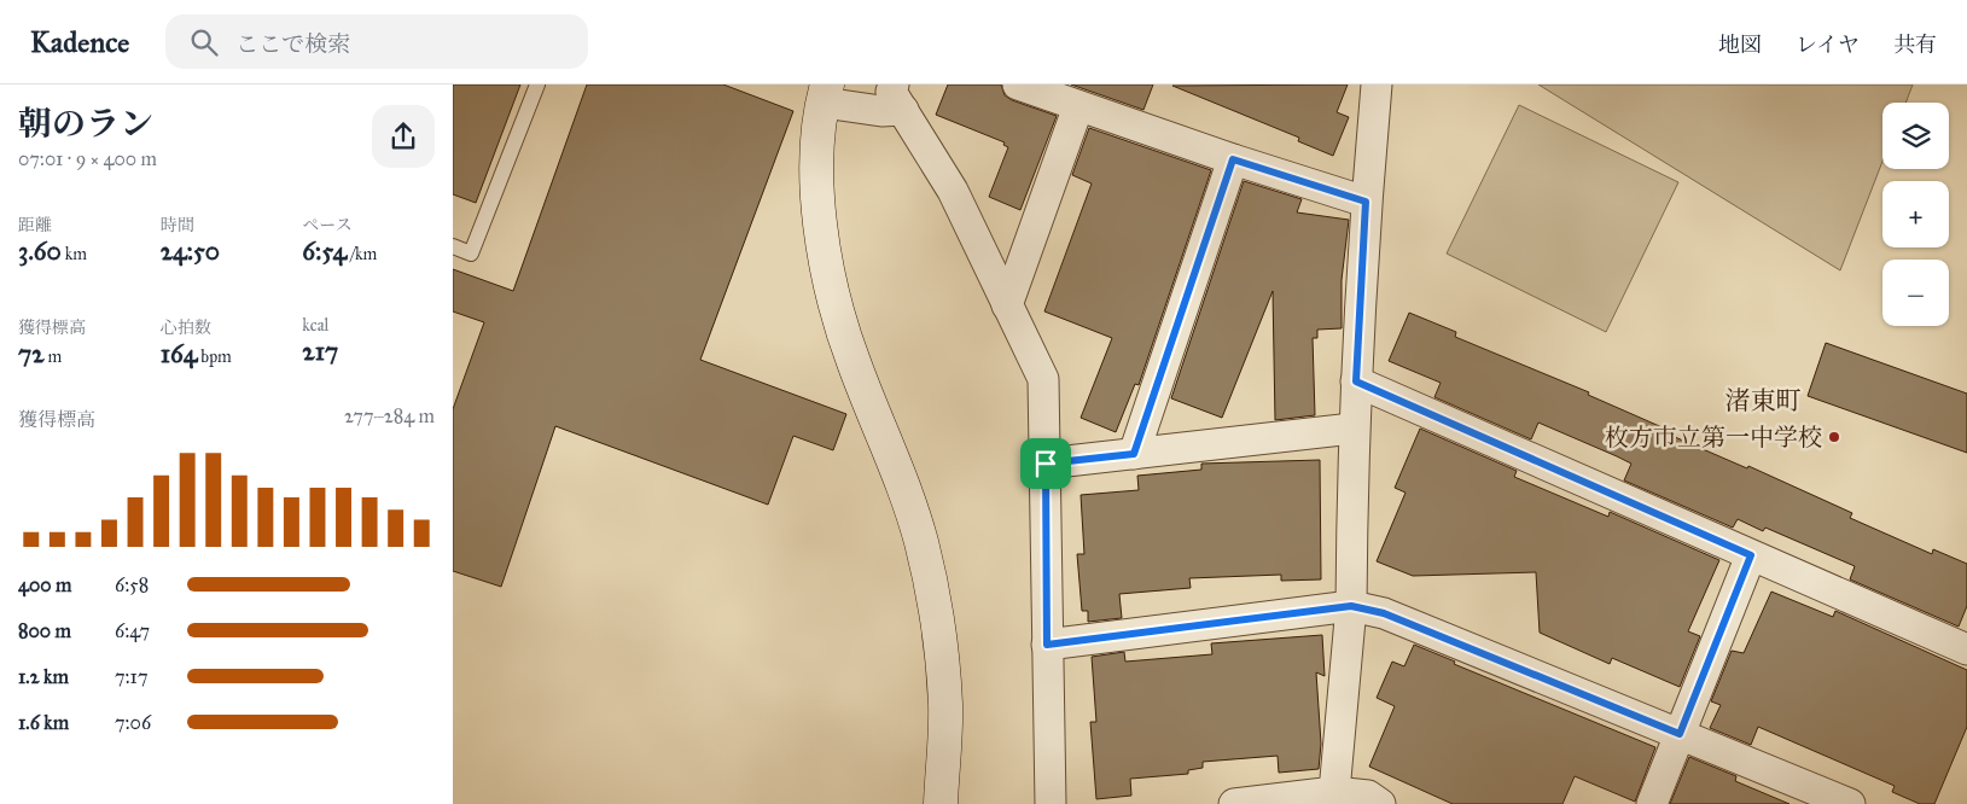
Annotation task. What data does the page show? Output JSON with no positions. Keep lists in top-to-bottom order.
{
  "districts": ["渚東町"],
  "places": ["枚方市立第一中学校"],
  "page": {
    "header": "Kadence",
    "search": "ここで検索",
    "nav": ["地図", "レイヤ", "共有"],
    "heading": ["朝のラン", "07:01 · 9 × 400 m"],
    "map_buttons": ["+", "−"],
    "stats": [
      ["距離", "3.60 km"],
      ["時間", "24:50"],
      ["ペース", "6:54 /km"],
      ["獲得標高", "72 m"],
      ["心拍数", "164 bpm"],
      ["kcal", "217"]
    ],
    "chart": ["獲得標高", "277–284 m"],
    "list": [
      {
        "name": "400 m",
        "note": "6:58"
      },
      {
        "name": "800 m",
        "note": "6:47"
      },
      {
        "name": "1.2 km",
        "note": "7:17"
      },
      {
        "name": "1.6 km",
        "note": "7:06"
      }
    ]
  }
}
